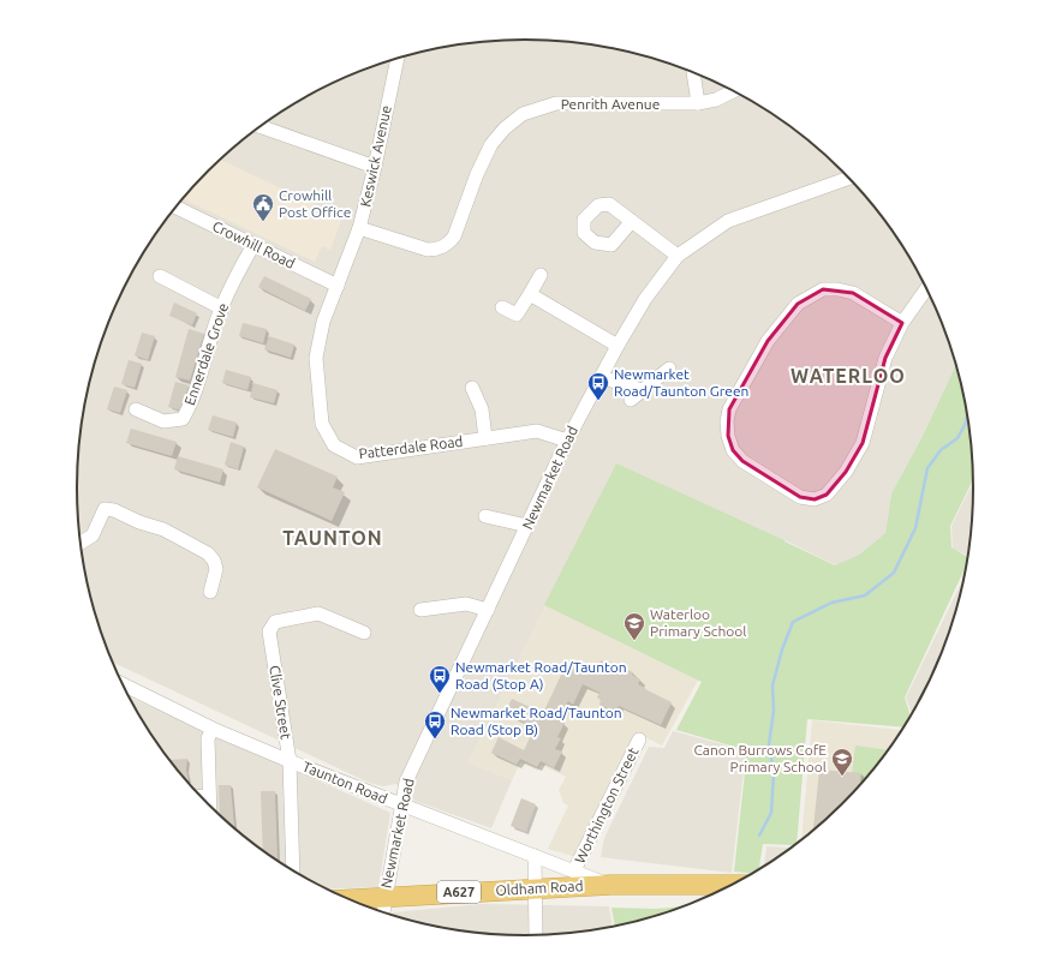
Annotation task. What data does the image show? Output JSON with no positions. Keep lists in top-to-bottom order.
{
  "streets": {
    "highway": ["Oldham Road", "A627"],
    "street": [
      "Penrith Avenue",
      "Keswick Avenue",
      "Crowhill Road",
      "Ennerdale Grove",
      "Patterdale Road",
      "Newmarket Road",
      "Clive Street",
      "Taunton Road",
      "Worthington Street"
    ]
  },
  "crossings": [
    ["Penrith Avenue", "Keswick Avenue"],
    ["Keswick Avenue", "Crowhill Road"],
    ["Keswick Avenue", "Patterdale Road"],
    ["Crowhill Road", "Ennerdale Grove"],
    ["Crowhill Road", "Patterdale Road"],
    ["Patterdale Road", "Newmarket Road"],
    ["Newmarket Road", "Taunton Road"],
    ["Newmarket Road", "Oldham Road"],
    ["Clive Street", "Taunton Road"],
    ["Taunton Road", "Worthington Street"],
    ["Taunton Road", "Oldham Road"]
  ],
  "districts": ["WATERLOO", "TAUNTON"],
  "places": {
    "public building": ["Crowhill Post Office"],
    "bus stop": ["Newmarket Road/Taunton Green", "Newmarket Road/Taunton Road (Stop A)", "Newmarket Road/Taunton Road (Stop B)"],
    "school or university": ["Waterloo Primary School", "Canon Burrows CofE Primary School"]
  }
}
